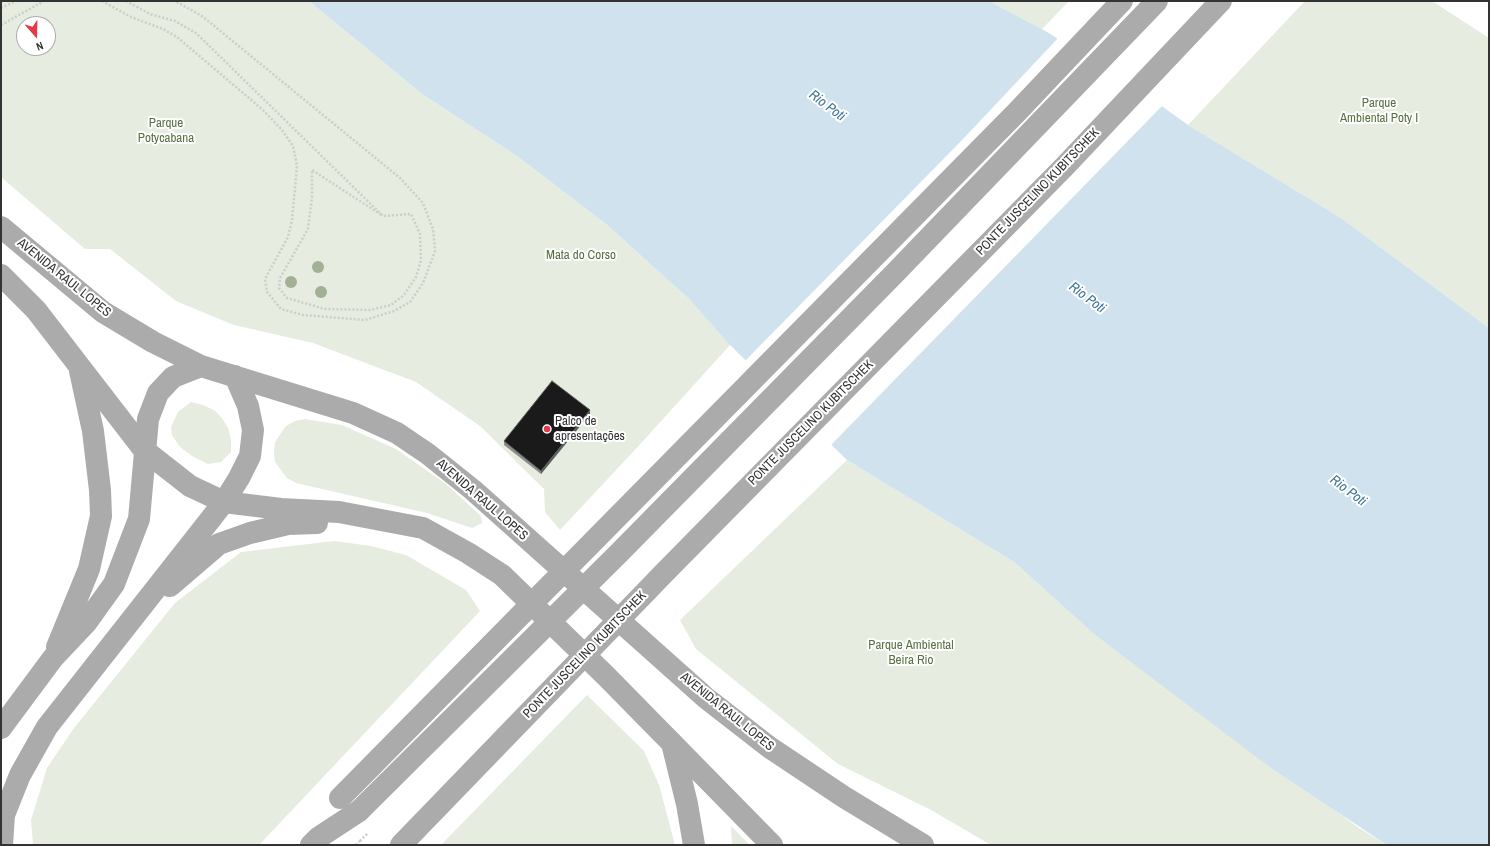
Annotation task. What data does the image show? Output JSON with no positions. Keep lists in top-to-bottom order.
{
  "streets": {
    "main road": ["PONTE JUSCELINO KUBITSCHEK", "AVENIDA RAUL LOPES"]
  },
  "water": ["Rio Poti"],
  "parks": [
    "Parque Ambiental Poty I",
    "Parque Potycabana",
    "Mata do Corso",
    "Parque Ambiental Beira Rio"
  ],
  "places": ["Palco de apresentações"],
  "north": "bottom"
}
